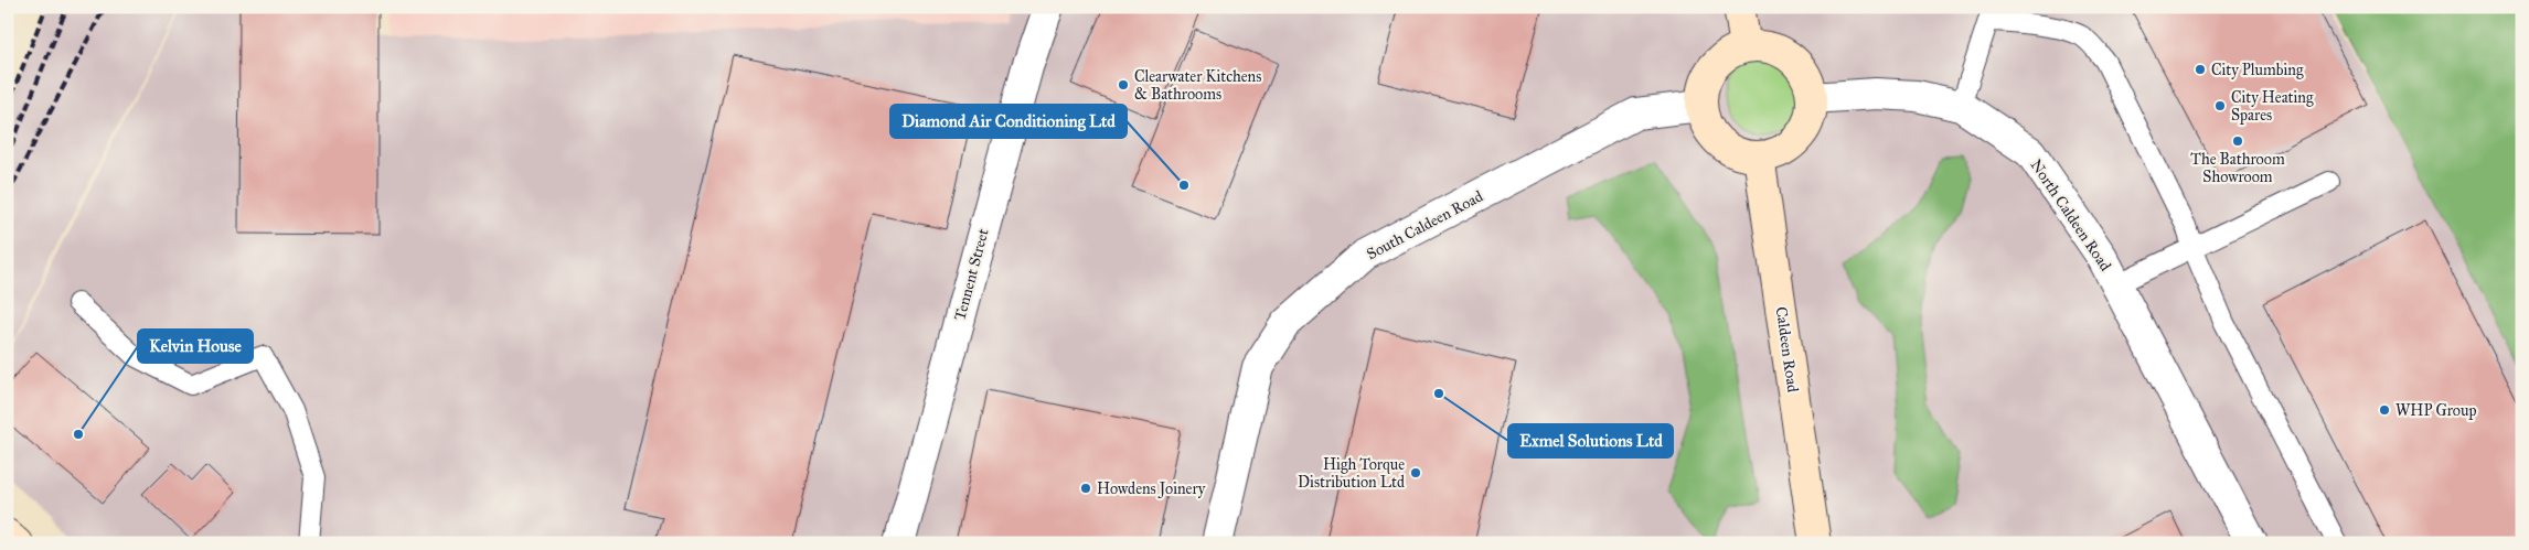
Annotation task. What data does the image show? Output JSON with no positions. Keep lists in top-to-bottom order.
{
  "streets": {
    "street": [
      "North Caldeen Road",
      "South Caldeen Road",
      "Tennent Street",
      "Caldeen Road"
    ]
  },
  "crossings": [
    ["North Caldeen Road", "South Caldeen Road"],
    ["North Caldeen Road", "Caldeen Road"],
    ["South Caldeen Road", "Caldeen Road"]
  ],
  "places": [
    "City Plumbing",
    "Clearwater Kitchens & Bathrooms",
    "City Heating Spares",
    "The Bathroom Showroom",
    "Diamond Air Conditioning Ltd",
    "Exmel Solutions Ltd",
    "WHP Group",
    "Kelvin House",
    "High Torque Distribution Ltd",
    "Howdens Joinery"
  ]
}
